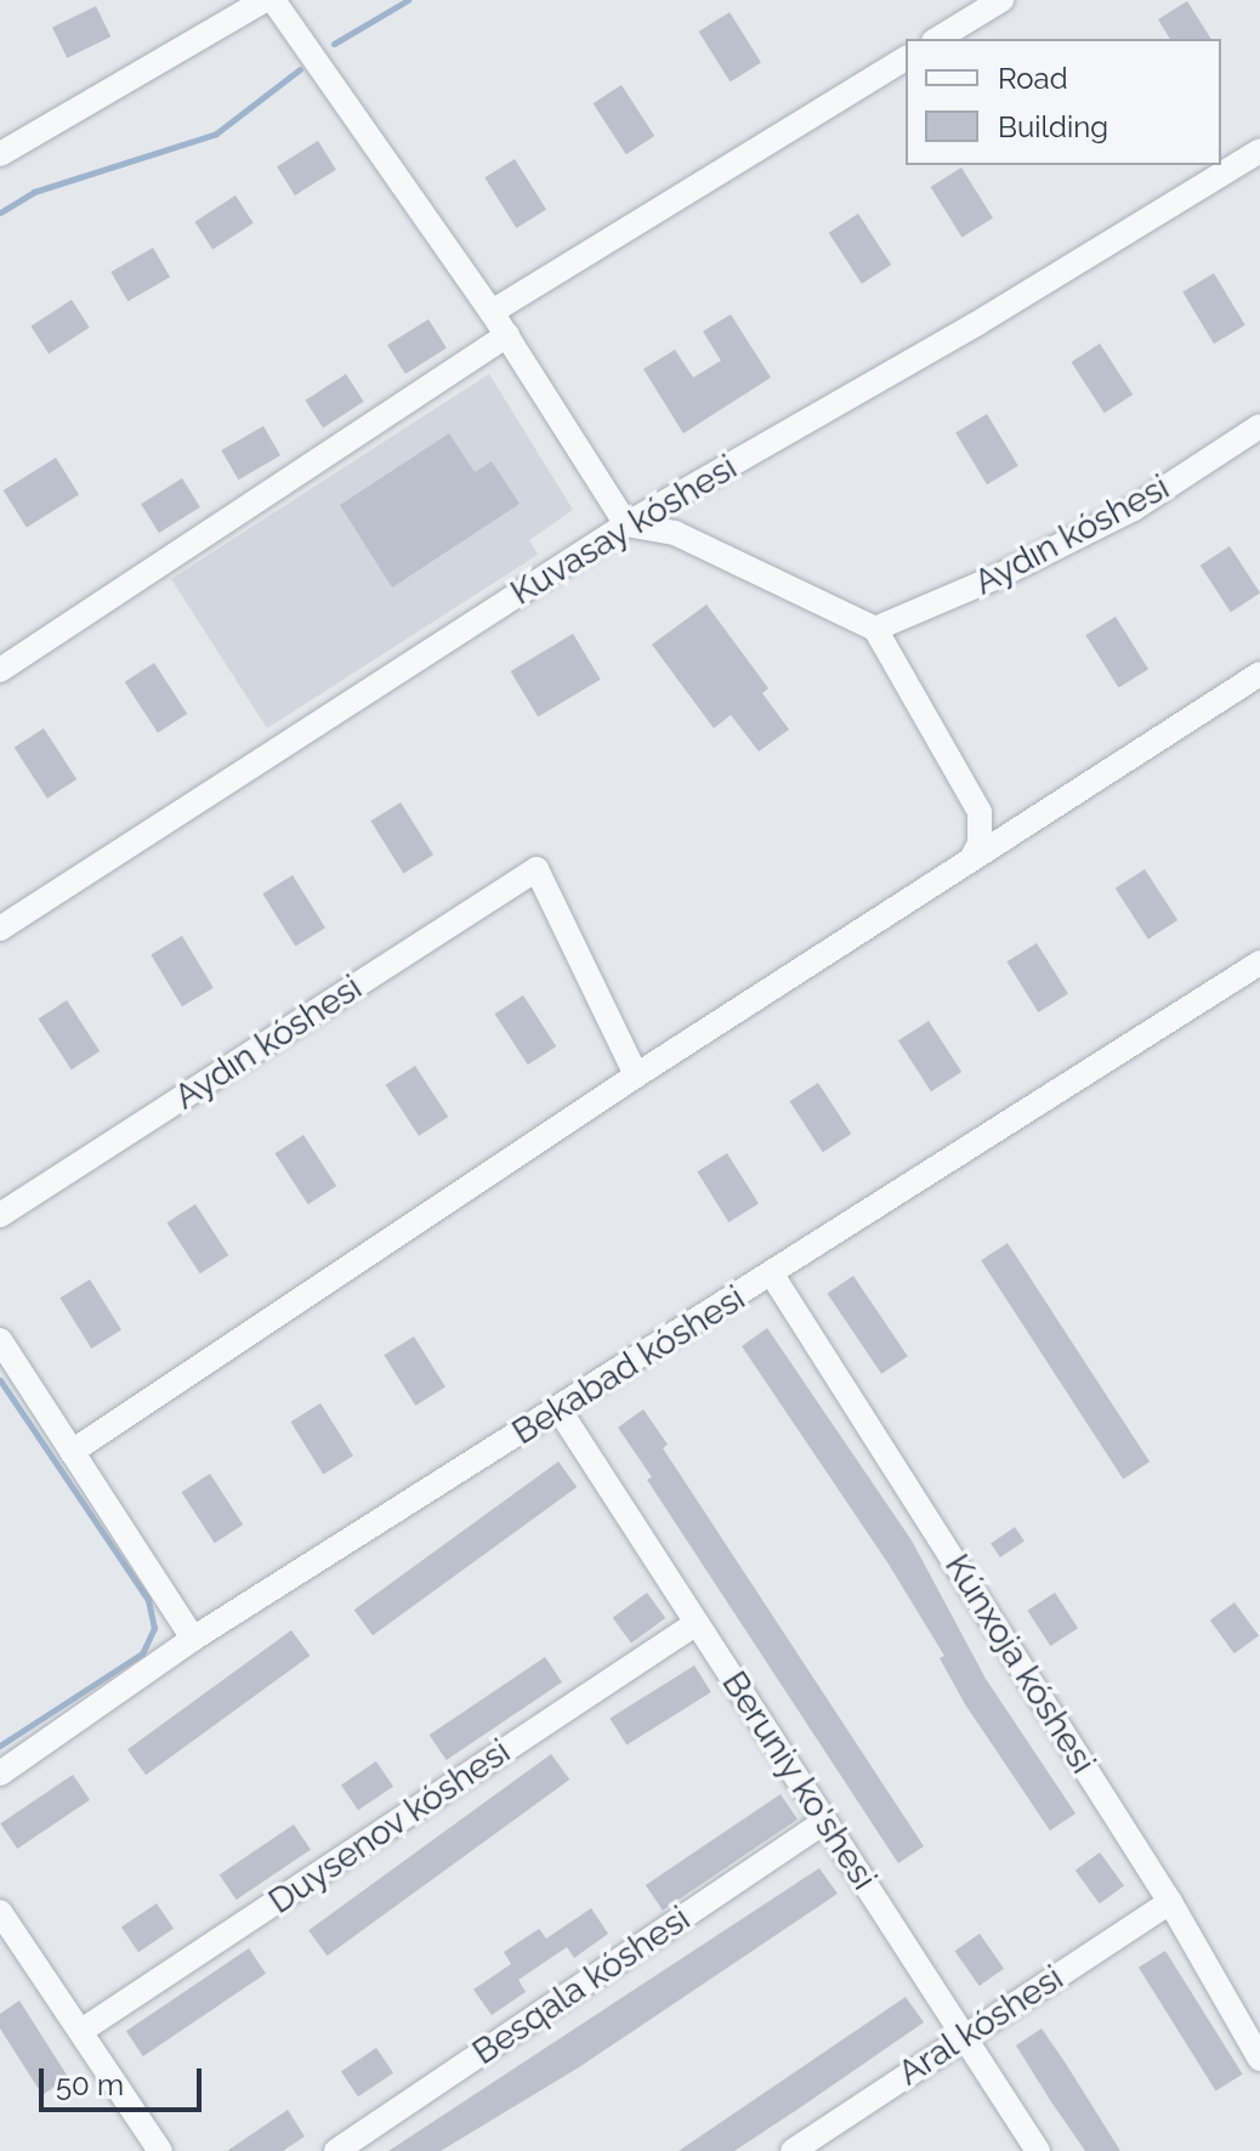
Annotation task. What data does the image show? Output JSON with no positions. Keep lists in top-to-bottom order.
{
  "streets": {
    "street": [
      "Kuvasay kóshesi",
      "Aydın kóshesi",
      "Bekabad kóshesi",
      "Kúnxoja kóshesi",
      "Beruniy ko'shesi",
      "Duysenov kóshesi",
      "Besqala kóshesi",
      "Aral kóshesi"
    ]
  },
  "crossings": [
    ["Bekabad kóshesi", "Kúnxoja kóshesi"],
    ["Bekabad kóshesi", "Beruniy ko'shesi"],
    ["Kúnxoja kóshesi", "Aral kóshesi"],
    ["Beruniy ko'shesi", "Duysenov kóshesi"],
    ["Beruniy ko'shesi", "Besqala kóshesi"],
    ["Beruniy ko'shesi", "Aral kóshesi"]
  ],
  "legend": ["Road", "Building"],
  "scale_bar": "50 m"
}
